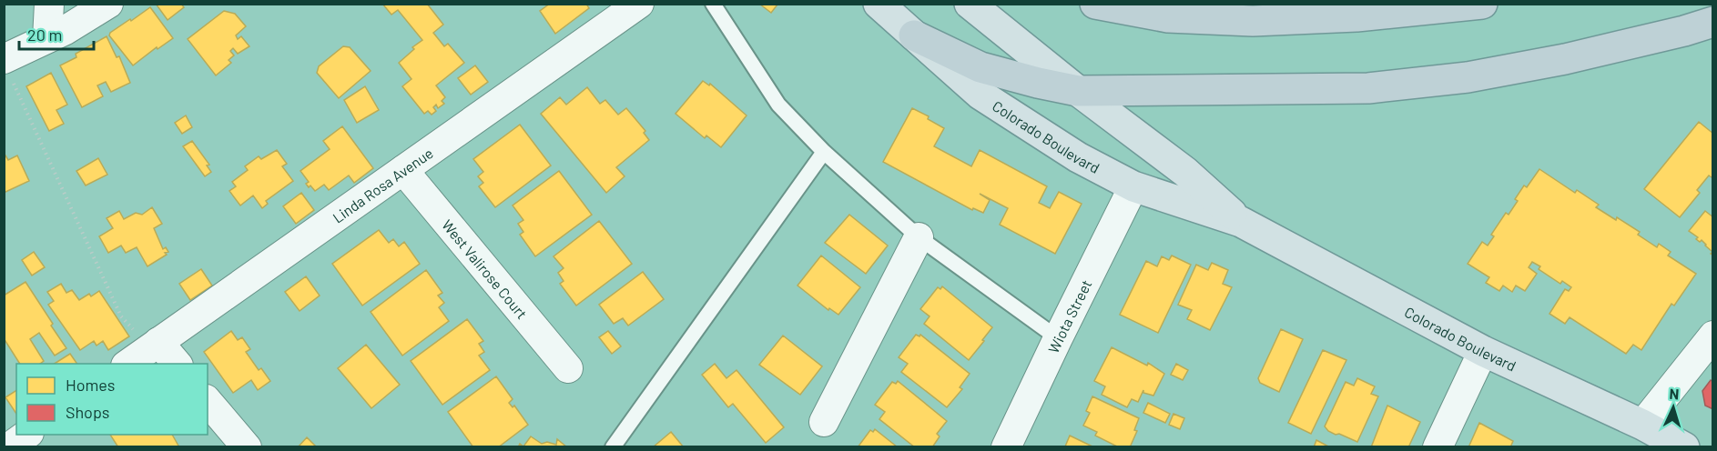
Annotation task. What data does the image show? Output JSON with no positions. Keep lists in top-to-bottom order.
{
  "streets": {
    "main road": ["Colorado Boulevard"],
    "street": ["Linda Rosa Avenue", "West Valirose Court", "Wiota Street"]
  },
  "crossings": [
    ["Colorado Boulevard", "Wiota Street"],
    ["Linda Rosa Avenue", "West Valirose Court"]
  ],
  "legend": ["Homes", "Shops"],
  "scale_bar": "20 m",
  "north": "top"
}
